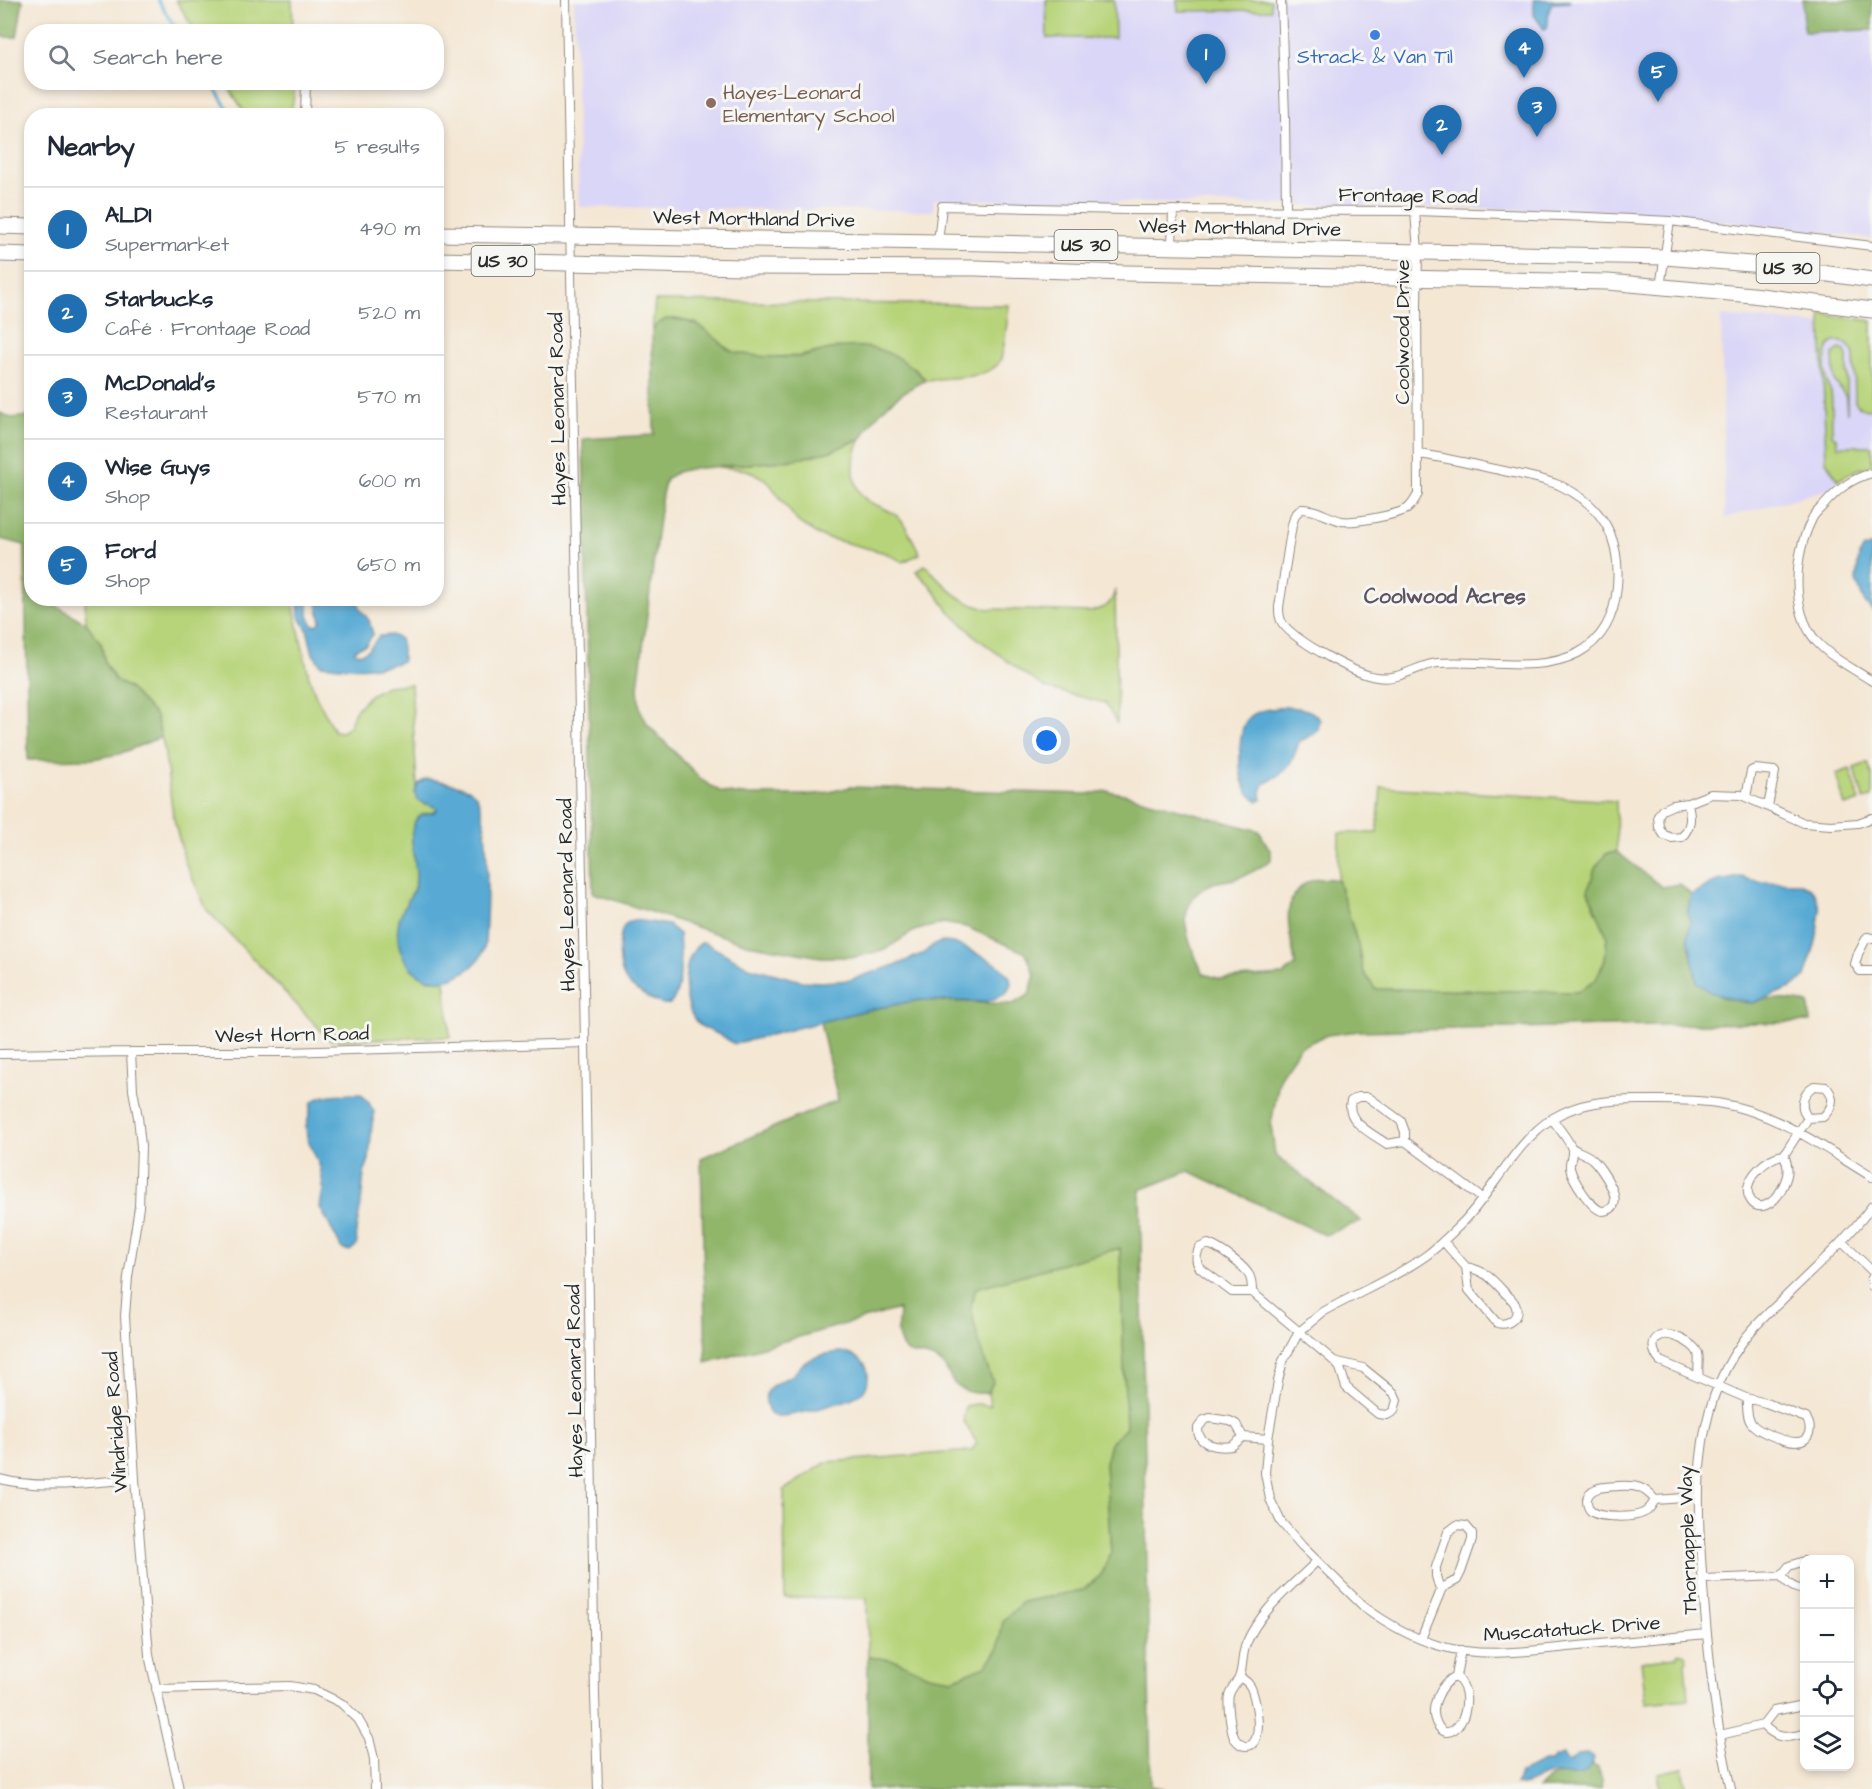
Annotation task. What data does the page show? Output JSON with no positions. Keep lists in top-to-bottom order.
{
  "streets": {
    "highway": ["West Morthland Drive", "US 30"],
    "street": [
      "Frontage Road",
      "Coolwood Drive",
      "Hayes Leonard Road",
      "West Horn Road",
      "Windridge Road",
      "Thornapple Way",
      "Muscatatuck Drive"
    ]
  },
  "crossings": [
    ["Frontage Road", "West Morthland Drive"],
    ["Frontage Road", "Coolwood Drive"],
    ["West Morthland Drive", "US 30"],
    ["West Morthland Drive", "Coolwood Drive"],
    ["West Morthland Drive", "Hayes Leonard Road"],
    ["US 30", "Coolwood Drive"],
    ["US 30", "Hayes Leonard Road"],
    ["Hayes Leonard Road", "West Horn Road"],
    ["West Horn Road", "Windridge Road"],
    ["Thornapple Way", "Muscatatuck Drive"]
  ],
  "districts": ["Coolwood Acres"],
  "places": ["Strack & Van Til", "Hayes-Leonard Elementary School"],
  "page": {
    "search": "Search here",
    "pins": [
      "4",
      "1",
      "5",
      "3",
      "2"
    ],
    "heading": ["Nearby", "5 results"],
    "list": [
      {
        "mark": "1",
        "name": "ALDI",
        "note": "Supermarket",
        "value": "490 m"
      },
      {
        "mark": "2",
        "name": "Starbucks",
        "note": "Café · Frontage Road",
        "value": "520 m"
      },
      {
        "mark": "3",
        "name": "McDonald's",
        "note": "Restaurant",
        "value": "570 m"
      },
      {
        "mark": "4",
        "name": "Wise Guys",
        "note": "Shop",
        "value": "600 m"
      },
      {
        "mark": "5",
        "name": "Ford",
        "note": "Shop",
        "value": "650 m"
      }
    ],
    "map_buttons": ["+", "−"]
  }
}
